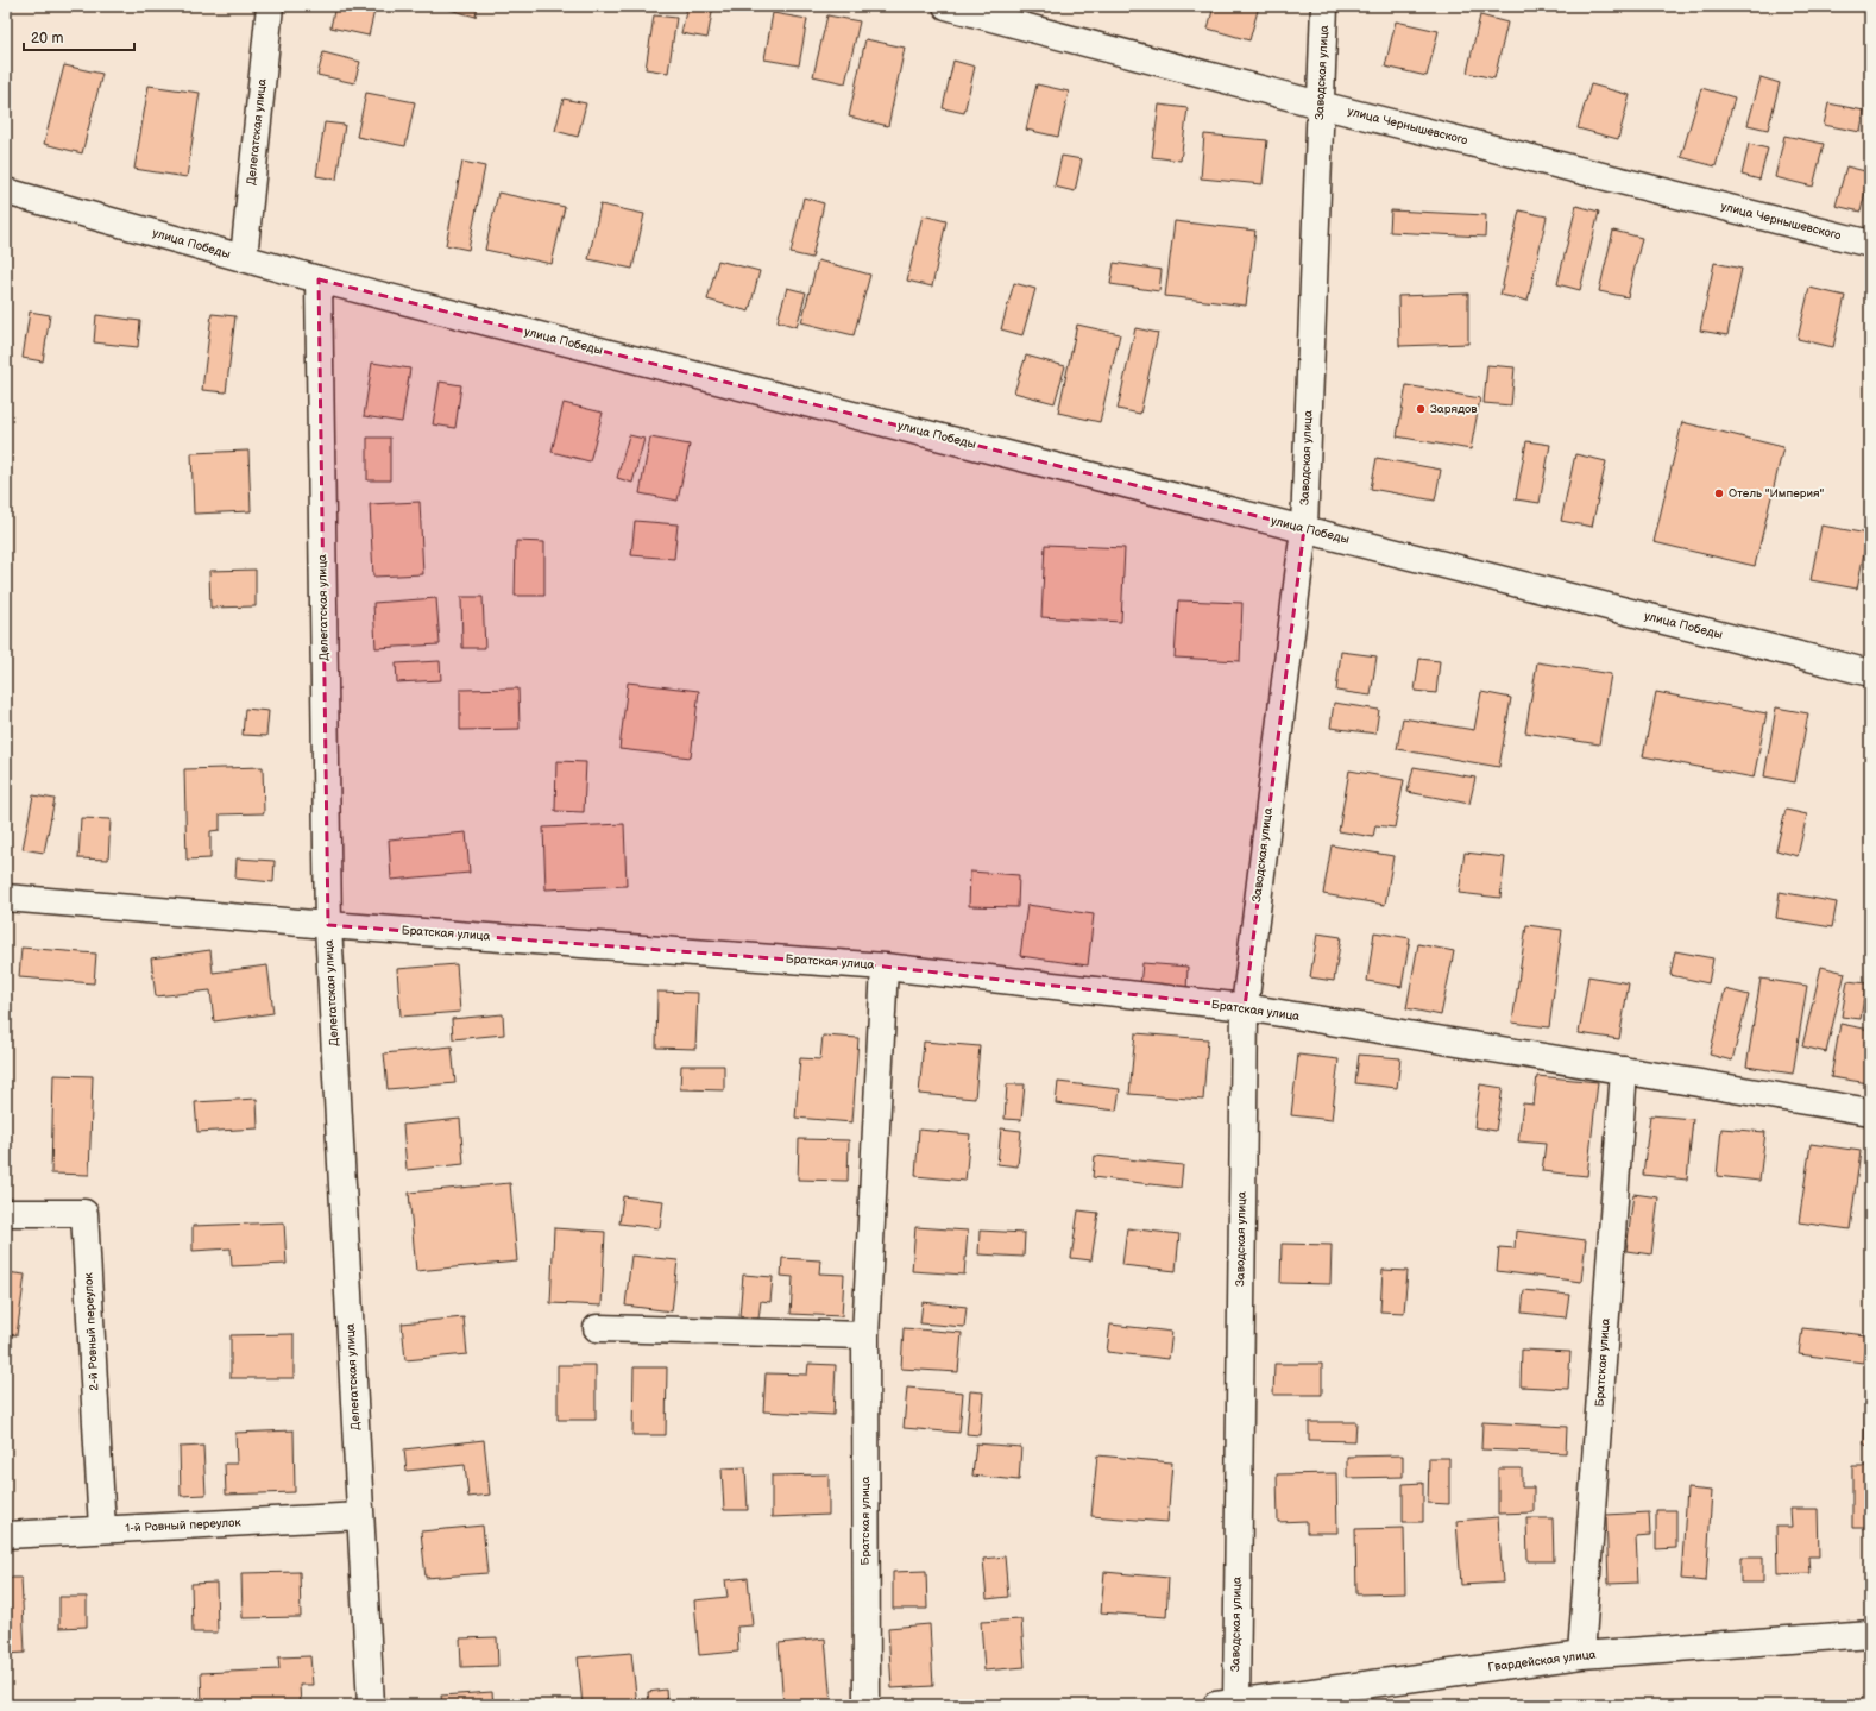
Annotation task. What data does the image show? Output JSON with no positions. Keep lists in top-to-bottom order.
{
  "streets": {
    "street": [
      "Заводская улица",
      "улица Чернышевского",
      "Делегатская улица",
      "улица Победы",
      "Братская улица",
      "2-й Ровный переулок",
      "1-й Ровный переулок",
      "Гвардейская улица"
    ]
  },
  "crossings": [
    ["Заводская улица", "улица Чернышевского"],
    ["Заводская улица", "улица Победы"],
    ["Заводская улица", "Братская улица"],
    ["Заводская улица", "Гвардейская улица"],
    ["Делегатская улица", "улица Победы"],
    ["Делегатская улица", "Братская улица"],
    ["Делегатская улица", "1-й Ровный переулок"],
    ["Братская улица", "Гвардейская улица"],
    ["2-й Ровный переулок", "1-й Ровный переулок"]
  ],
  "places": ["Зарядов", "Отель \"Империя\""],
  "scale_bar": "20 m"
}
